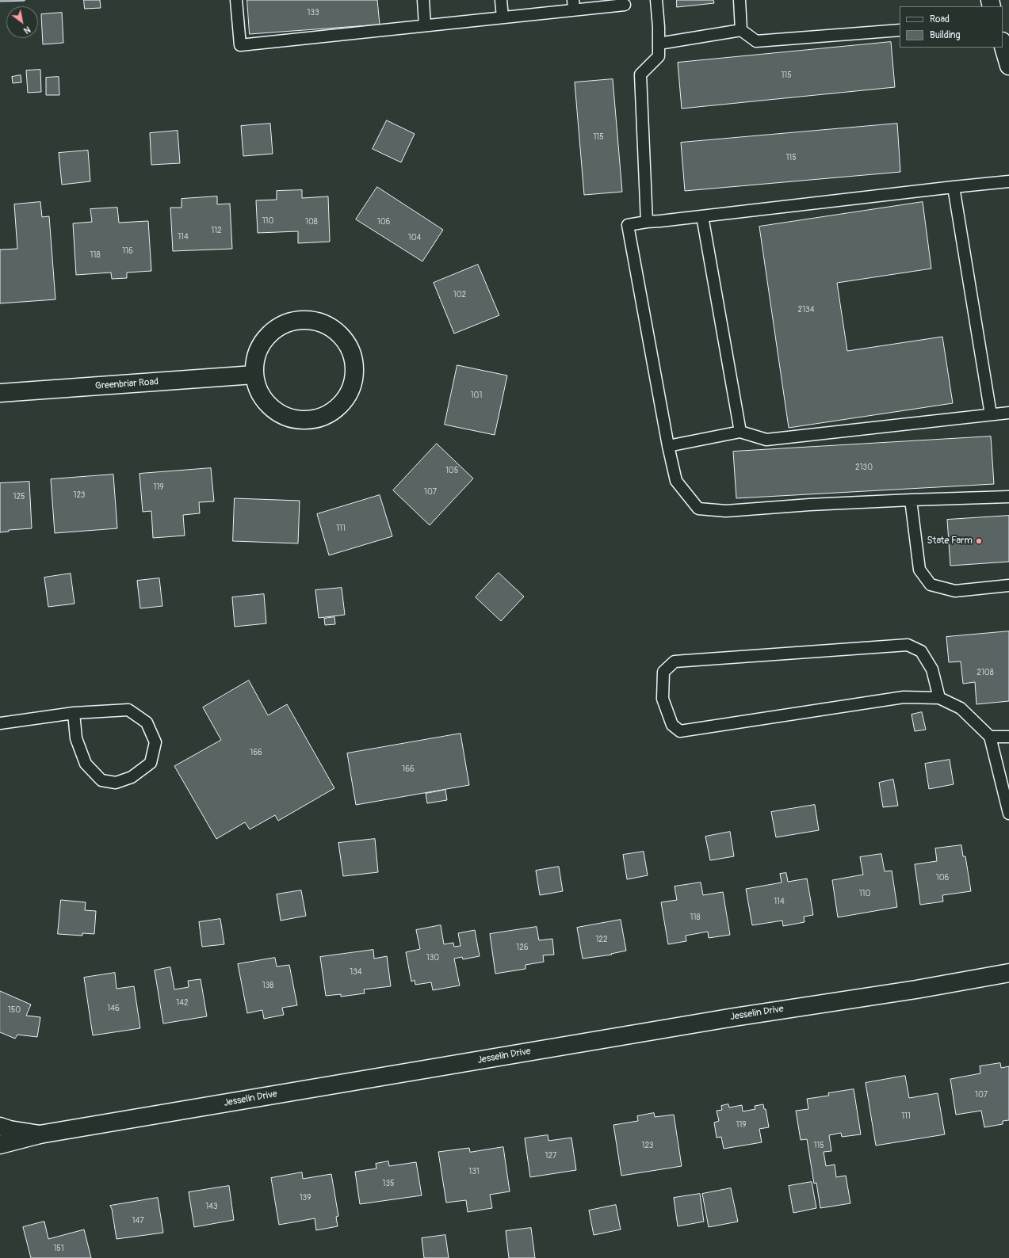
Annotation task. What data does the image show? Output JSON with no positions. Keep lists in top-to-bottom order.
{
  "streets": {
    "street": ["Greenbriar Road", "Jesselin Drive"]
  },
  "places": ["State Farm"],
  "house_numbers": [
    "133",
    "115",
    "115",
    "115",
    "110",
    "108",
    "106",
    "112",
    "114",
    "104",
    "116",
    "118",
    "102",
    "2134",
    "101",
    "2130",
    "105",
    "119",
    "107",
    "123",
    "125",
    "111",
    "2108",
    "166",
    "166",
    "106",
    "110",
    "114",
    "118",
    "122",
    "126",
    "130",
    "134",
    "138",
    "142",
    "146",
    "150",
    "107",
    "111",
    "119",
    "123",
    "115",
    "127",
    "131",
    "135",
    "139",
    "143",
    "147",
    "151"
  ],
  "legend": ["Road", "Building"],
  "north": "bottom right"
}
